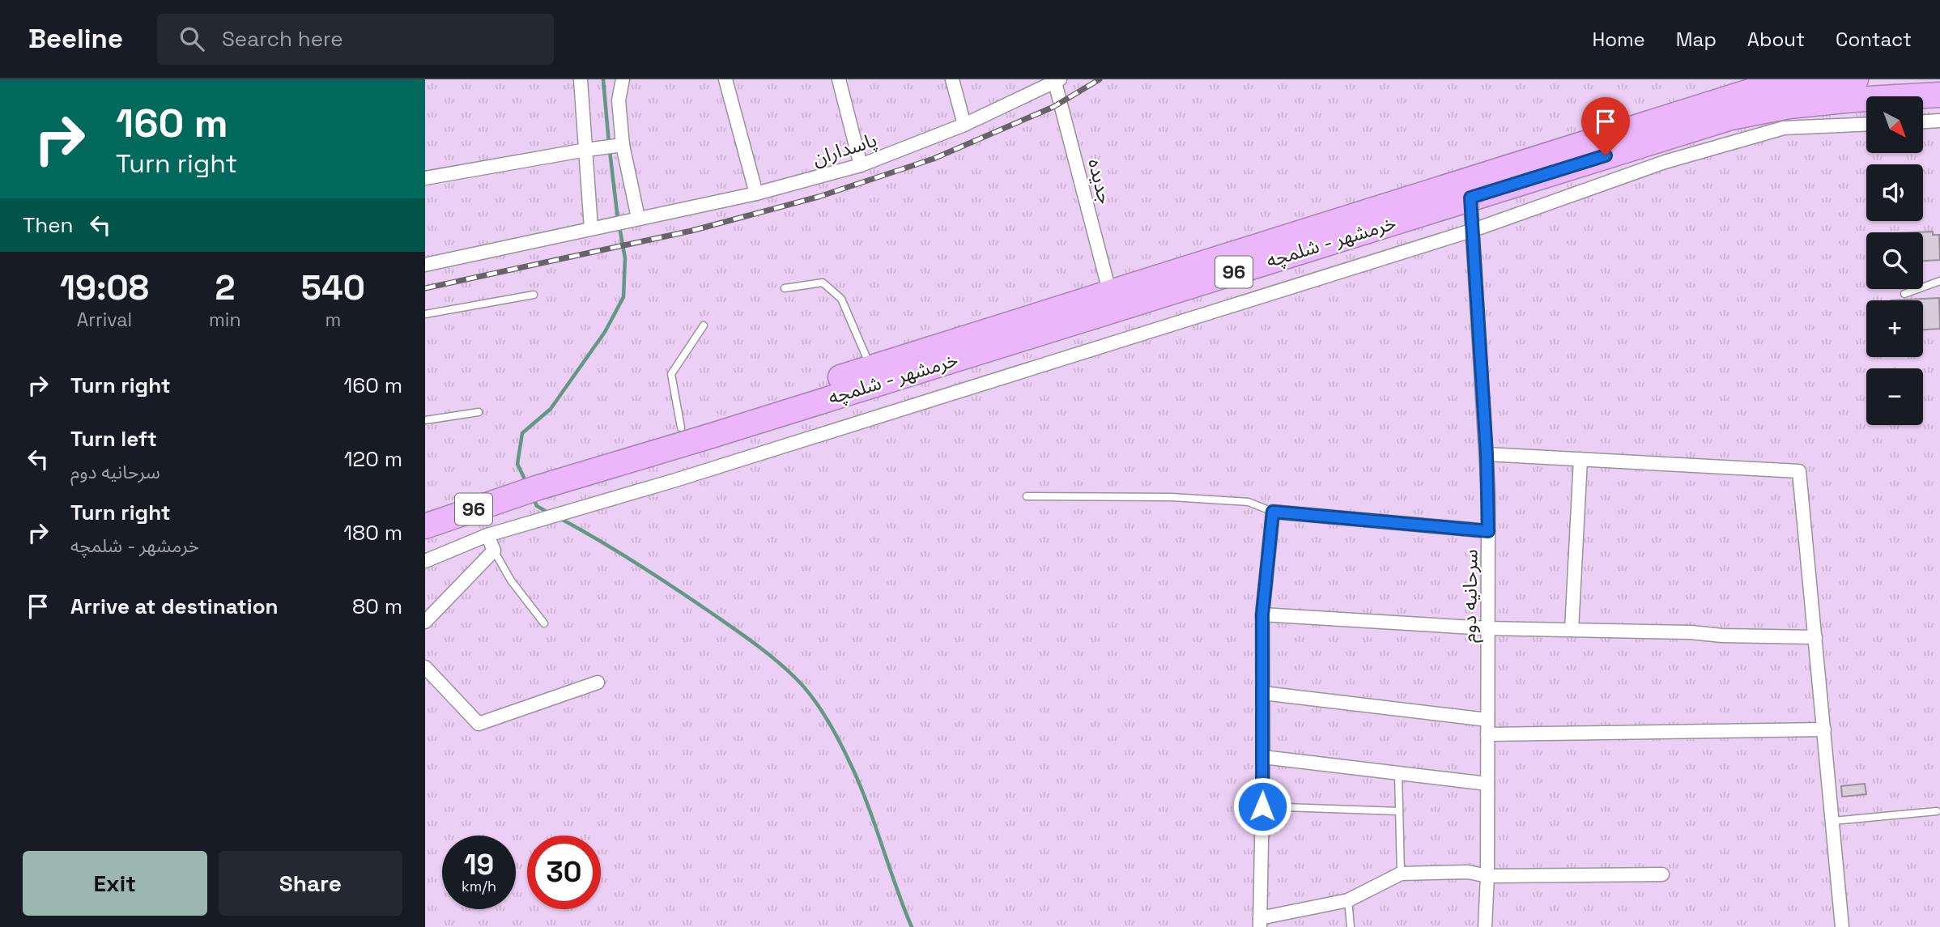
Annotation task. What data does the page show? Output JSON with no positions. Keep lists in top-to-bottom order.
{
  "streets": {
    "highway": ["خرمشهر - شلمچه", "96"],
    "street": ["پاسداران", "جدیده", "سرحانیه دوم"]
  },
  "crossings": [
    ["پاسداران", "جدیده"],
    ["جدیده", "خرمشهر - شلمچه"],
    ["خرمشهر - شلمچه", "سرحانیه دوم"],
    ["96", "سرحانیه دوم"]
  ],
  "north": "bottom right",
  "page": {
    "header": "Beeline",
    "search": "Search here",
    "nav": [
      "Home",
      "Map",
      "About",
      "Contact"
    ],
    "turn": ["160 m", "Turn right"],
    "map_buttons": ["+", "−"],
    "then": "Then",
    "eta": [
      "19:08",
      "Arrival",
      "2",
      "min",
      "540",
      "m"
    ],
    "list": [
      {
        "name": "Turn right",
        "value": "160 m"
      },
      {
        "name": "Turn left",
        "note": "سرحانیه دوم",
        "value": "120 m"
      },
      {
        "name": "Turn right",
        "note": "خرمشهر - شلمچه",
        "value": "180 m"
      },
      {
        "name": "Arrive at destination",
        "value": "80 m"
      }
    ],
    "speed": "19 km/h",
    "limit": "30",
    "buttons": ["Exit", "Share"]
  }
}
